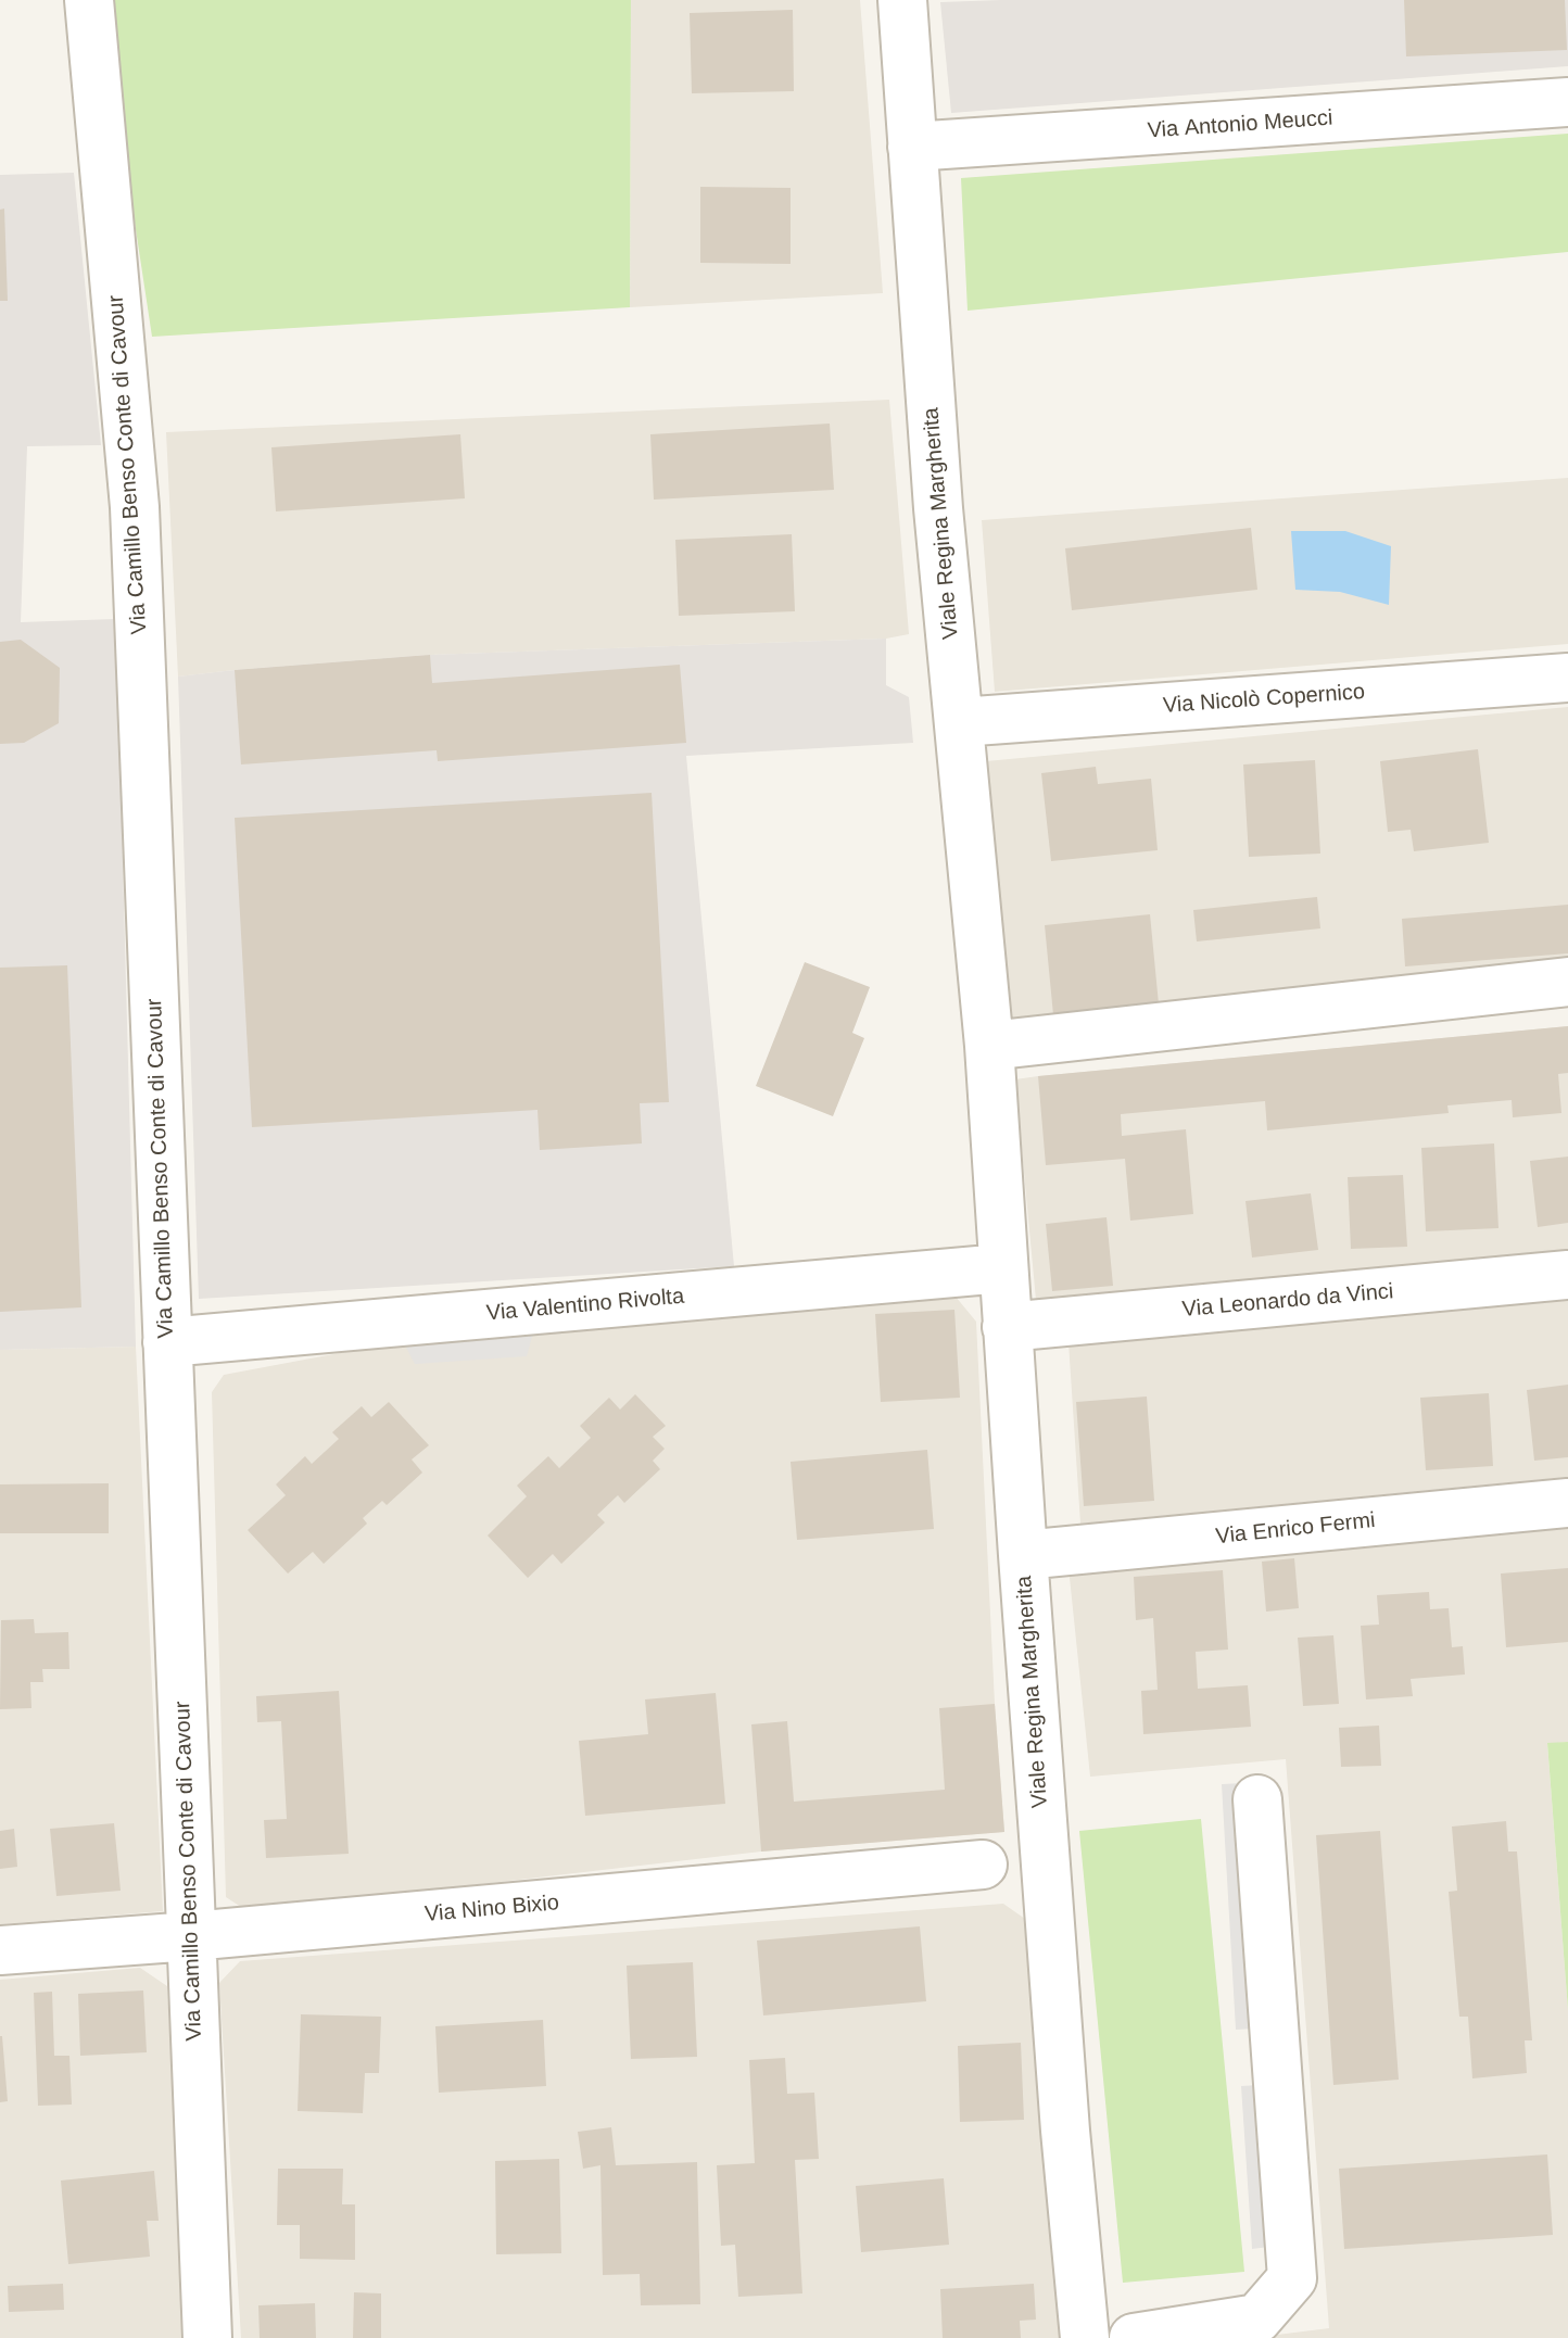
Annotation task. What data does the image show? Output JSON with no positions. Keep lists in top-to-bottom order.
{
  "streets": {
    "street": [
      "Via Antonio Meucci",
      "Via Camillo Benso Conte di Cavour",
      "Viale Regina Margherita",
      "Via Nicolò Copernico",
      "Via Leonardo da Vinci",
      "Via Valentino Rivolta",
      "Via Enrico Fermi",
      "Via Nino Bixio"
    ]
  },
  "crossings": [
    ["Via Antonio Meucci", "Viale Regina Margherita"],
    ["Via Camillo Benso Conte di Cavour", "Via Valentino Rivolta"],
    ["Via Camillo Benso Conte di Cavour", "Via Nino Bixio"],
    ["Viale Regina Margherita", "Via Nicolò Copernico"],
    ["Viale Regina Margherita", "Via Leonardo da Vinci"],
    ["Viale Regina Margherita", "Via Valentino Rivolta"],
    ["Viale Regina Margherita", "Via Enrico Fermi"]
  ]
}
